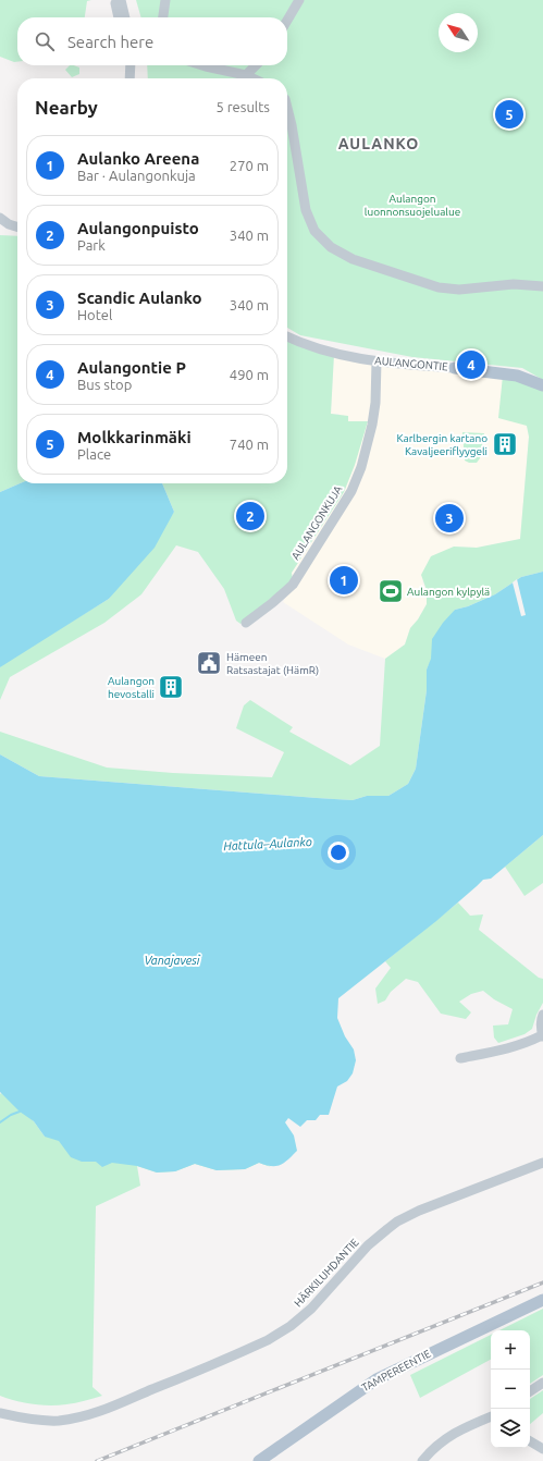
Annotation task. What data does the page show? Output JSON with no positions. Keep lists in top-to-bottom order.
{
  "streets": {
    "main road": ["AULANGONTIE", "TAMPEREENTIE"],
    "street": ["AULANGONKUJA", "HÄRKILUHDANTIE"]
  },
  "crossings": [
    ["AULANGONTIE", "AULANGONKUJA"]
  ],
  "districts": ["AULANKO"],
  "water": ["Hattula–Aulanko", "Vanajavesi"],
  "parks": ["Aulangon luonnonsuojelualue"],
  "places": {
    "building": ["Karlbergin kartano Kavaljeeriflyygeli", "Aulangon hevostalli"],
    "sports": ["Aulangon kylpylä"],
    "public building": ["Hämeen Ratsastajat (HämR)"]
  },
  "north": "top left",
  "page": {
    "search": "Search here",
    "heading": ["Nearby", "5 results"],
    "pins": [
      "5",
      "4",
      "2",
      "3",
      "1"
    ],
    "list": [
      {
        "mark": "1",
        "name": "Aulanko Areena",
        "note": "Bar · Aulangonkuja",
        "value": "270 m"
      },
      {
        "mark": "2",
        "name": "Aulangonpuisto",
        "note": "Park",
        "value": "340 m"
      },
      {
        "mark": "3",
        "name": "Scandic Aulanko",
        "note": "Hotel",
        "value": "340 m"
      },
      {
        "mark": "4",
        "name": "Aulangontie P",
        "note": "Bus stop",
        "value": "490 m"
      },
      {
        "mark": "5",
        "name": "Molkkarinmäki",
        "note": "Place",
        "value": "740 m"
      }
    ],
    "map_buttons": ["+", "−"]
  }
}
